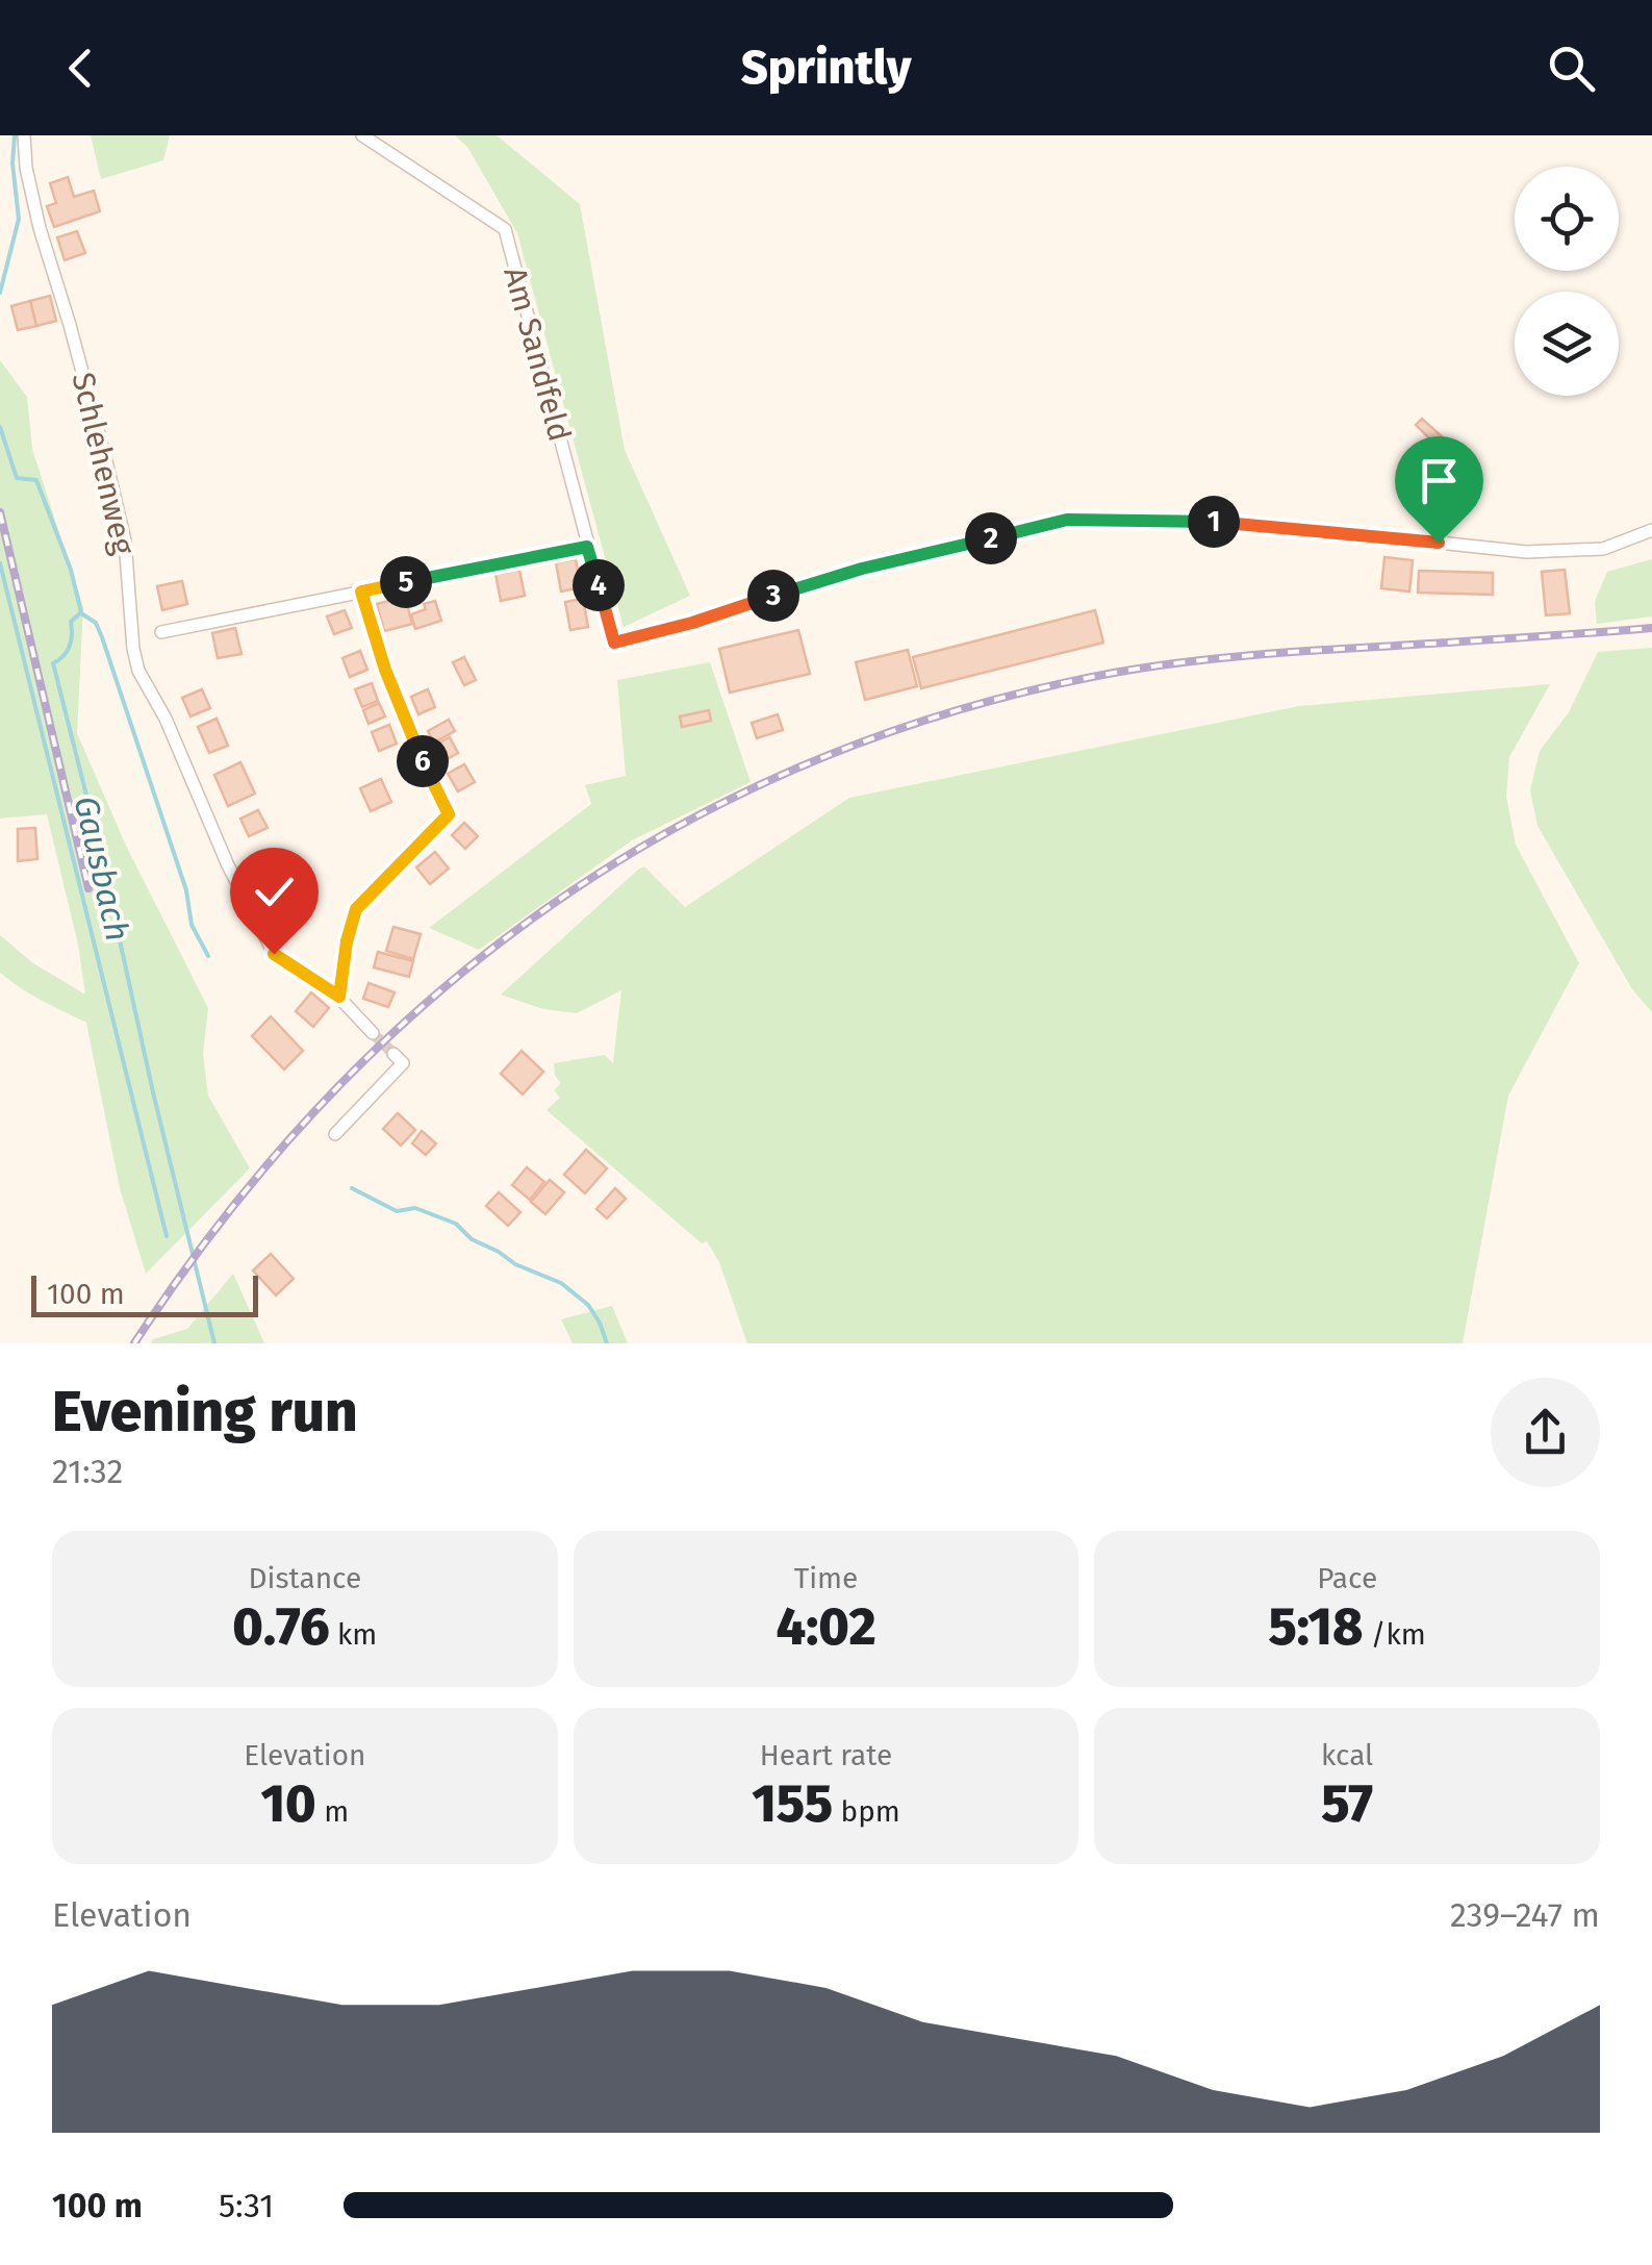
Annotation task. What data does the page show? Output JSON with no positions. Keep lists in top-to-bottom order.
{
  "streets": {
    "street": ["Am Sandfeld", "Schlehenweg"]
  },
  "water": ["Gausbach"],
  "scale_bar": "100 m",
  "page": {
    "header": "Sprintly",
    "pins": [
      "1",
      "2",
      "5",
      "4",
      "3",
      "6"
    ],
    "scale": "100 m",
    "heading": ["Evening run", "21:32"],
    "stats": [
      ["Distance", "0.76 km"],
      ["Time", "4:02"],
      ["Pace", "5:18 /km"],
      ["Elevation", "10 m"],
      ["Heart rate", "155 bpm"],
      ["kcal", "57"]
    ],
    "chart": ["Elevation", "239–247 m"],
    "list": [
      {
        "name": "100 m",
        "note": "5:31"
      }
    ]
  }
}
